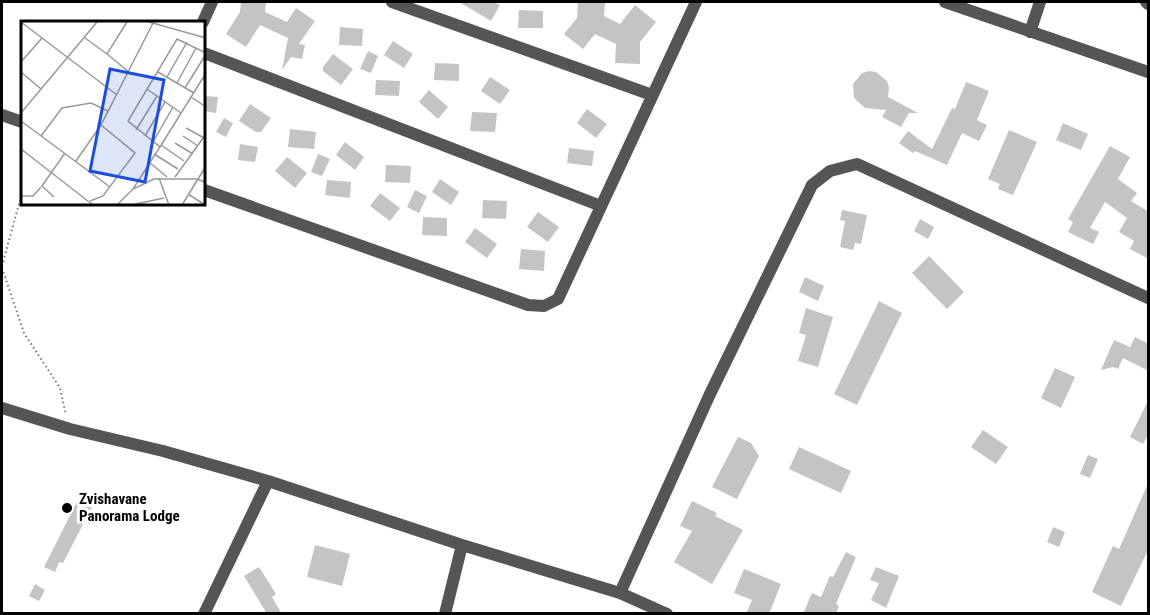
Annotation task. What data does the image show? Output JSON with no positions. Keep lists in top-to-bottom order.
{
  "places": ["Zvishavane Panorama Lodge"]
}
